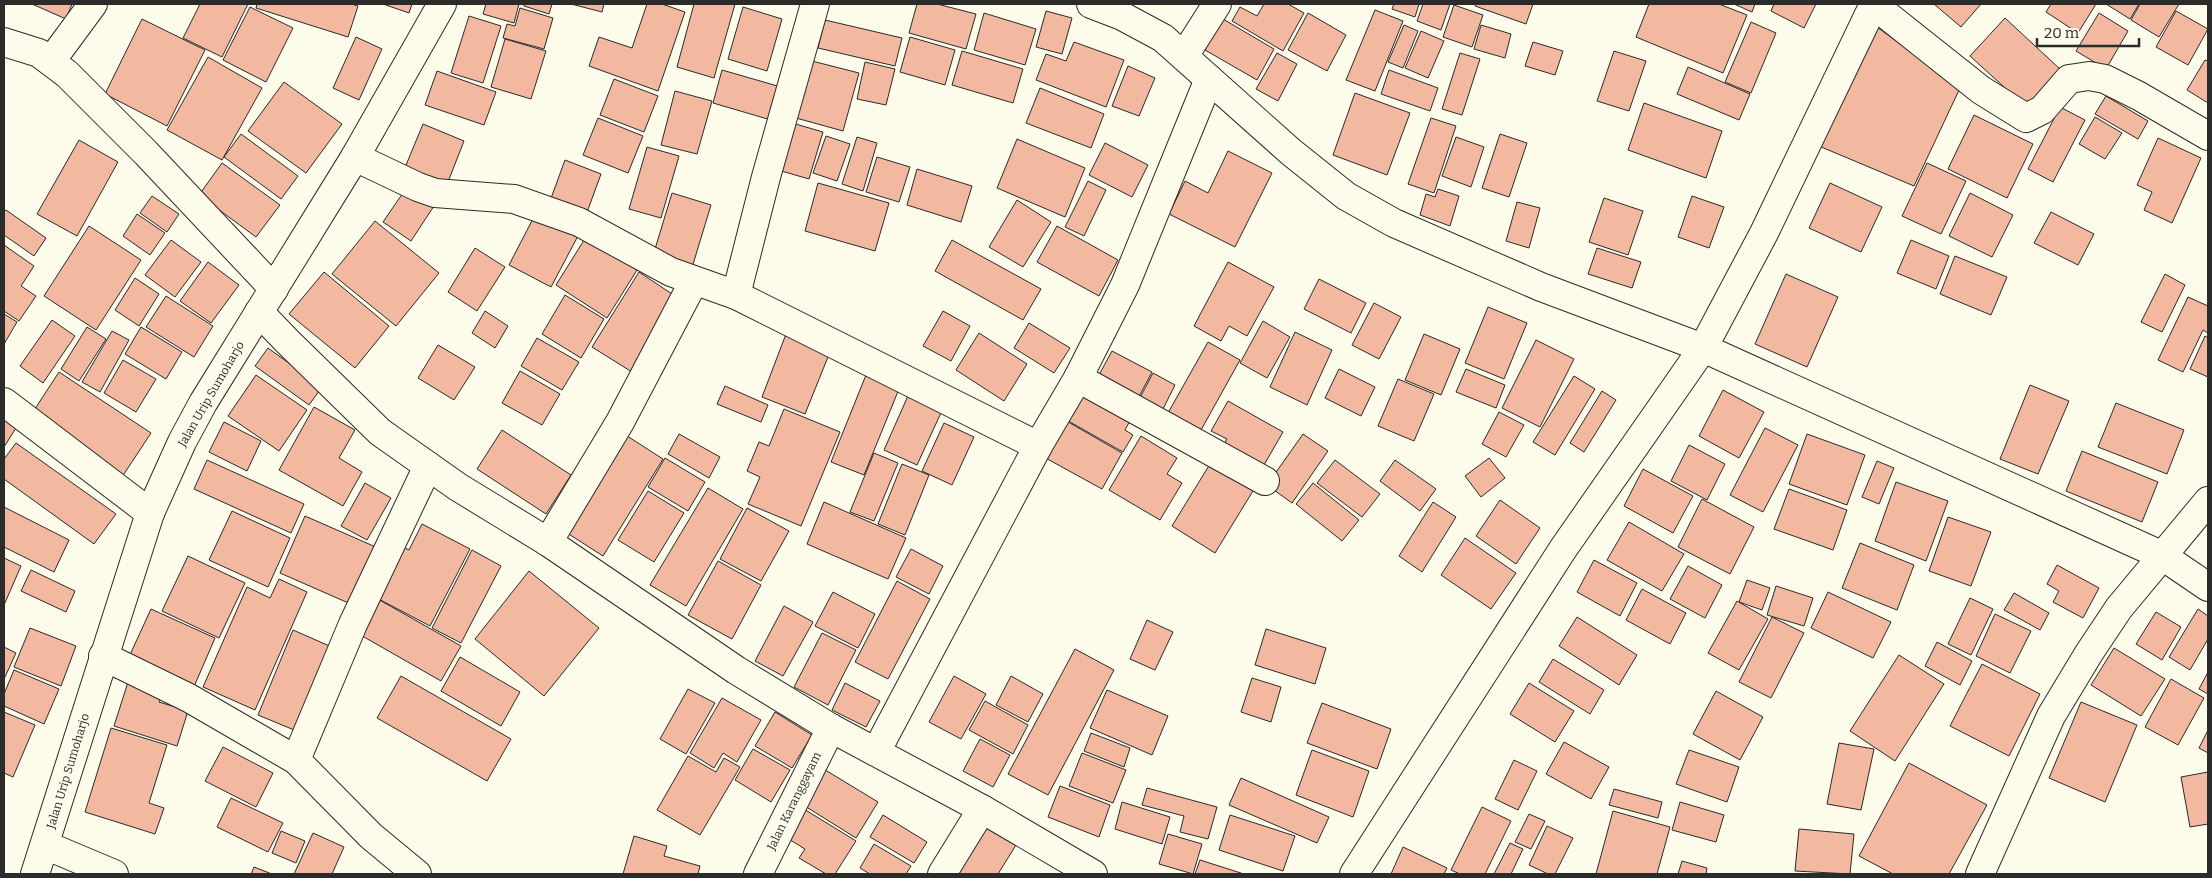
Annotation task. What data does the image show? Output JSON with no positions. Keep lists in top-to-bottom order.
{
  "streets": {
    "street": ["Jalan Urip Sumoharjo", "Jalan Karanggayam"]
  },
  "scale_bar": "20 m"
}
